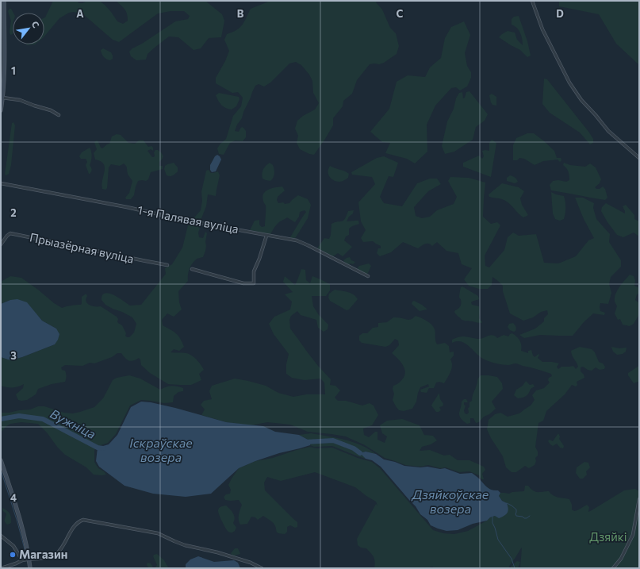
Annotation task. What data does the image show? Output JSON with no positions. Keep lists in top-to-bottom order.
{
  "streets": {
    "street": ["1-я Палявая вуліца", "Прыазёрная вуліца"]
  },
  "water": ["Вужніца", "Іскраўскае возера", "Дзяйкоўскае возера"],
  "parks": ["Дзяйкі"],
  "places": ["Магазин"],
  "north": "top right",
  "grid": {
    "columns": [
      "A",
      "B",
      "C",
      "D"
    ],
    "rows": [
      "1",
      "2",
      "3",
      "4"
    ]
  }
}
